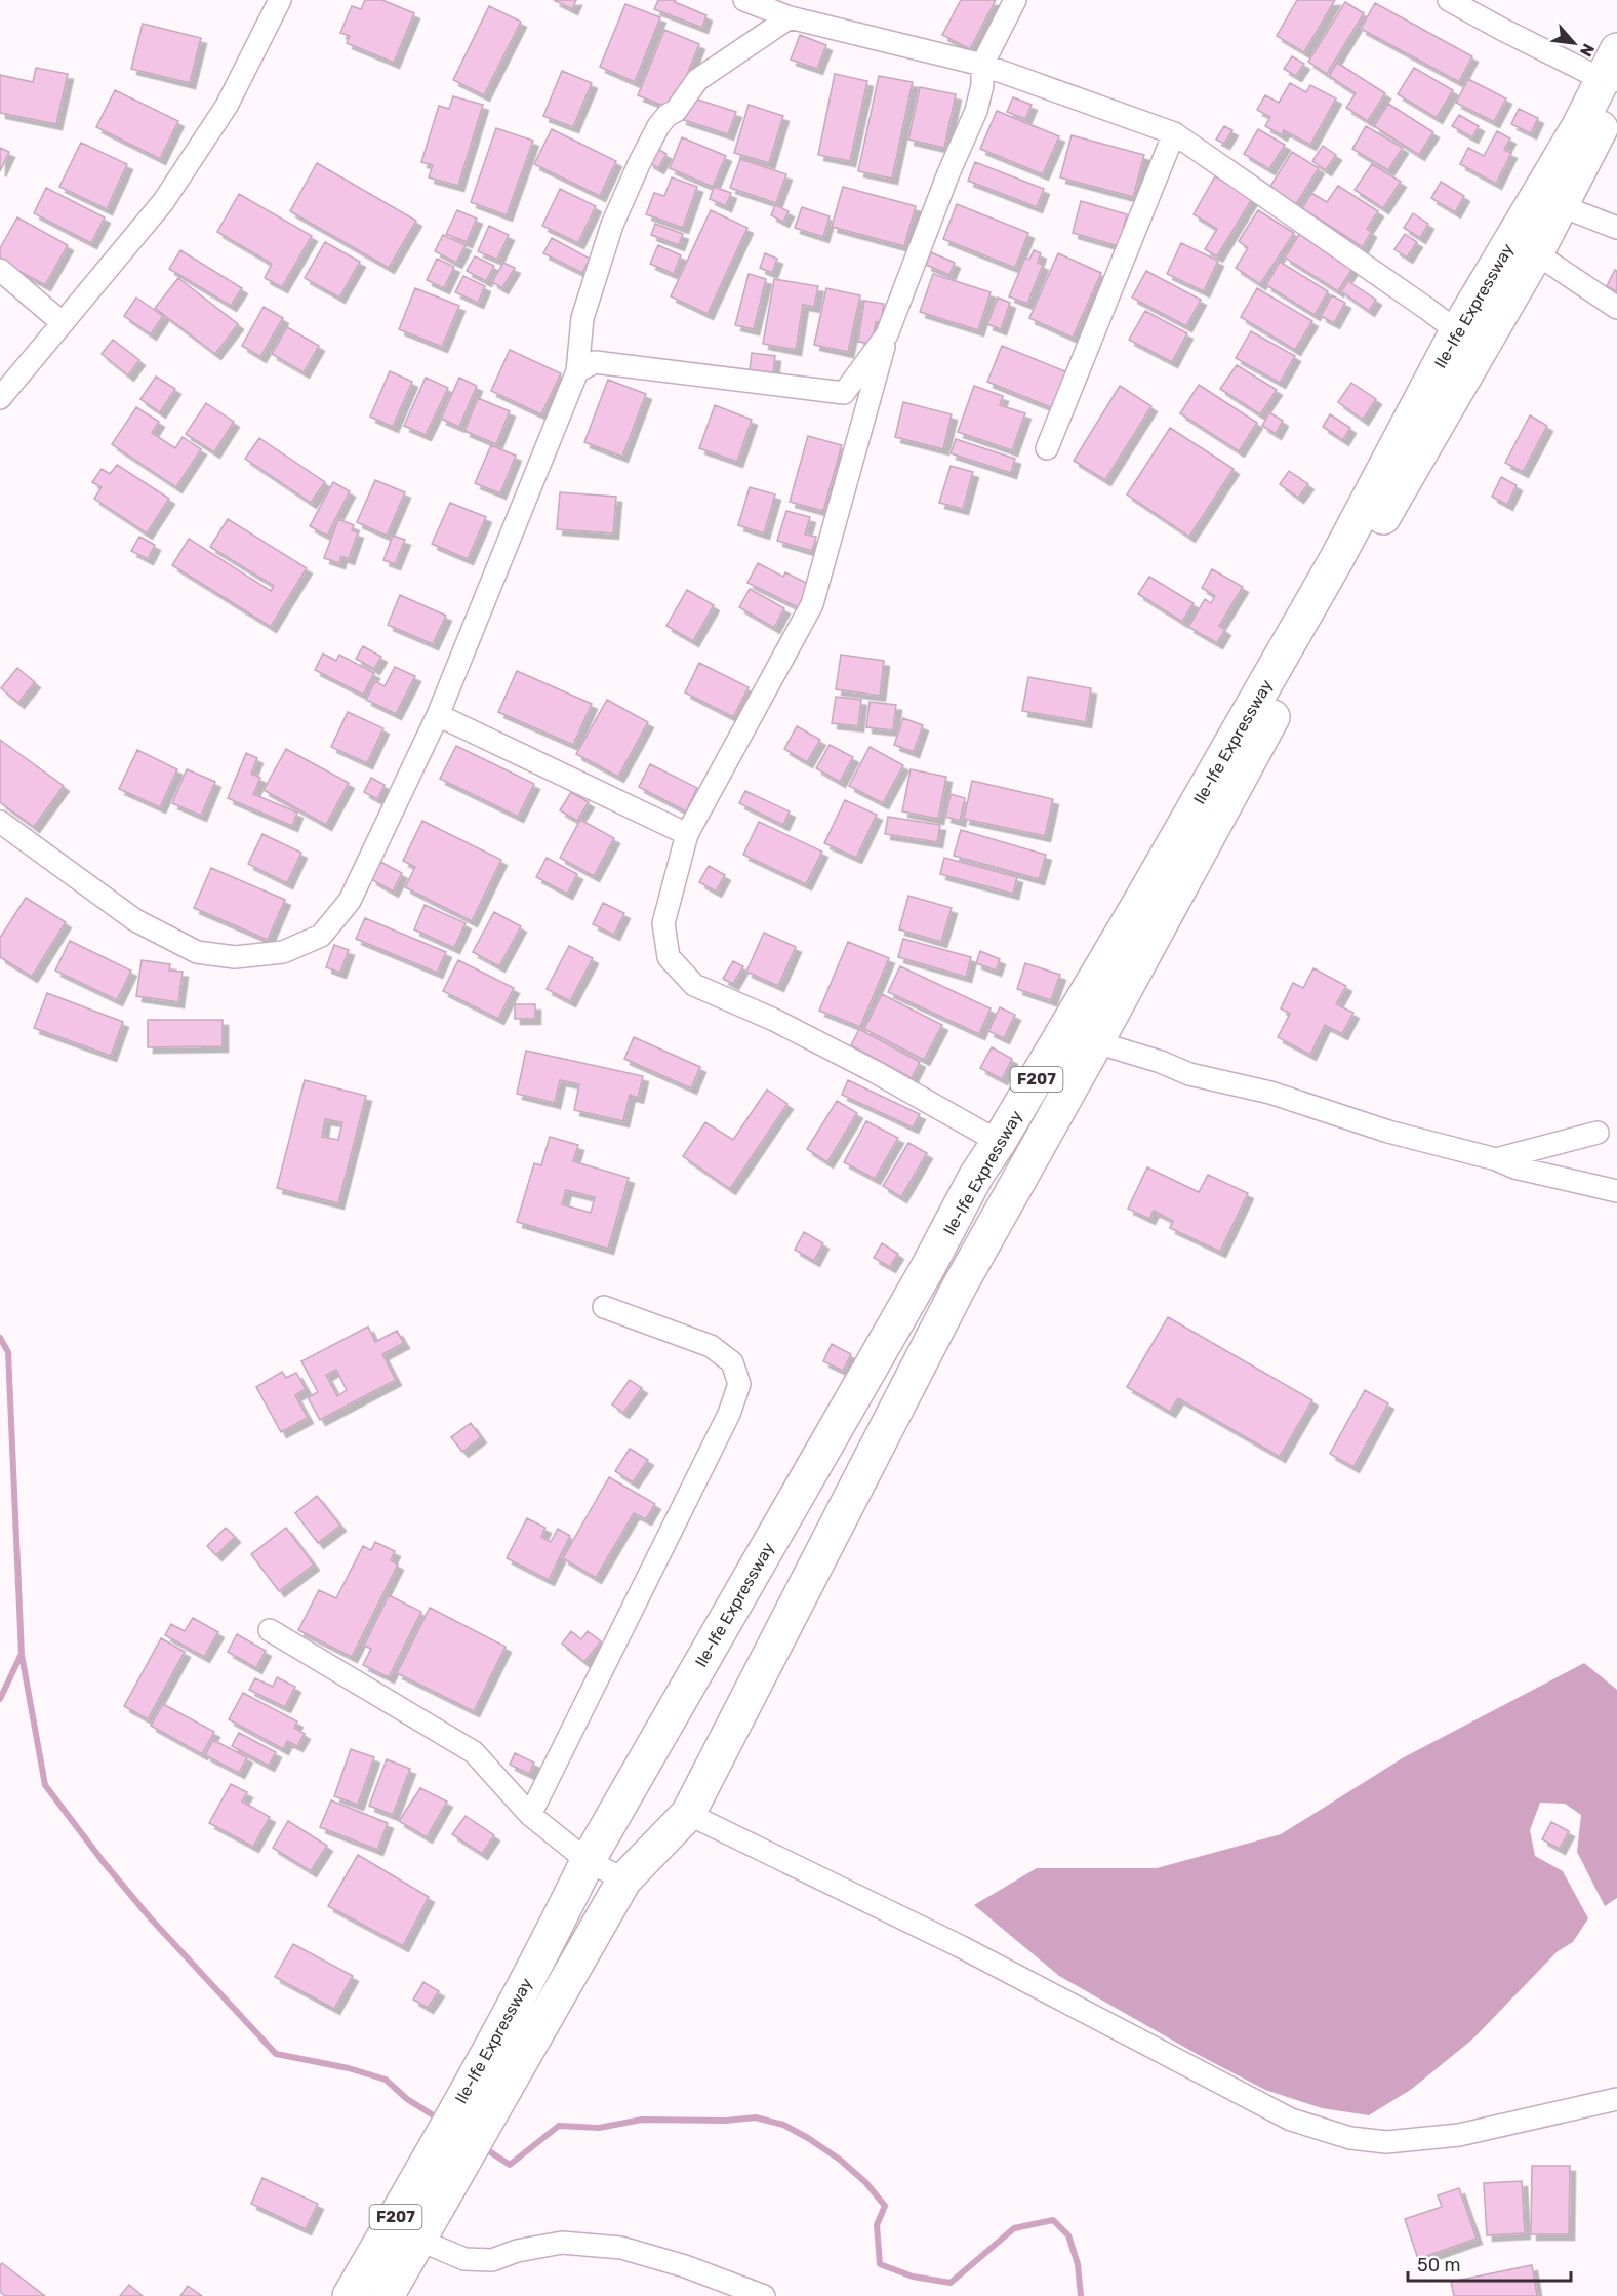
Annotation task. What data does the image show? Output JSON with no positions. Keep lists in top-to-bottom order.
{
  "streets": {
    "main road": ["Ile-Ife Expressway", "F207"]
  },
  "scale_bar": "50 m",
  "north": "bottom right"
}
